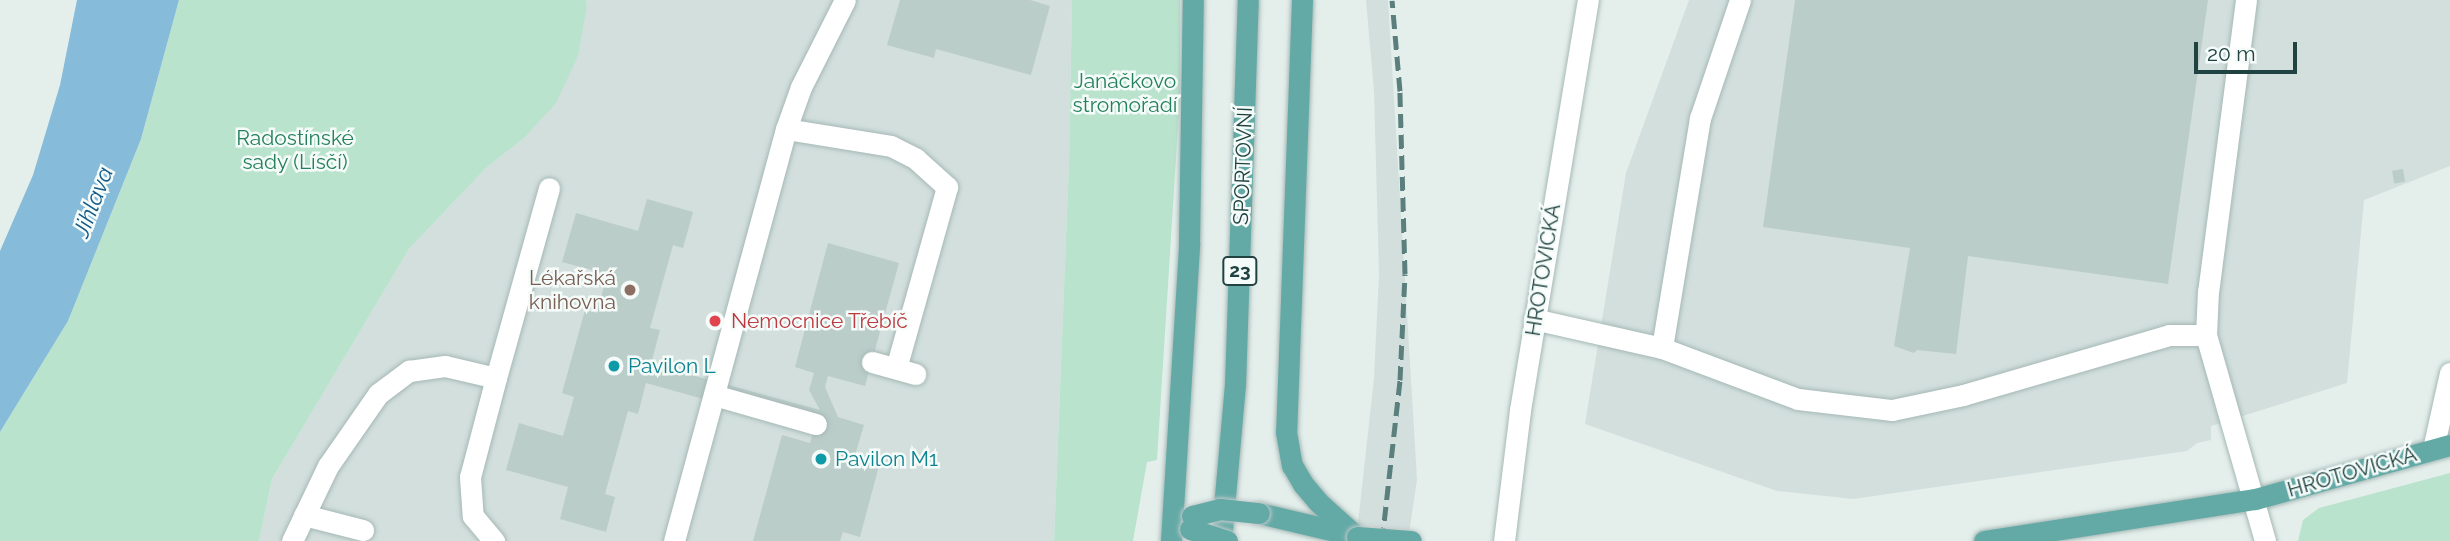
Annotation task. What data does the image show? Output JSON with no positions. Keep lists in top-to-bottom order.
{
  "streets": {
    "main road": ["SPORTOVNÍ", "HROTOVICKÁ", "23"]
  },
  "water": ["Jihlava"],
  "parks": ["Janáčkovo stromořadí", "Radostínské sady (Lísčí)"],
  "places": [
    "Lékařská knihovna",
    "Nemocnice Třebíč",
    "Pavilon L",
    "Pavilon M1"
  ],
  "scale_bar": "20 m"
}
